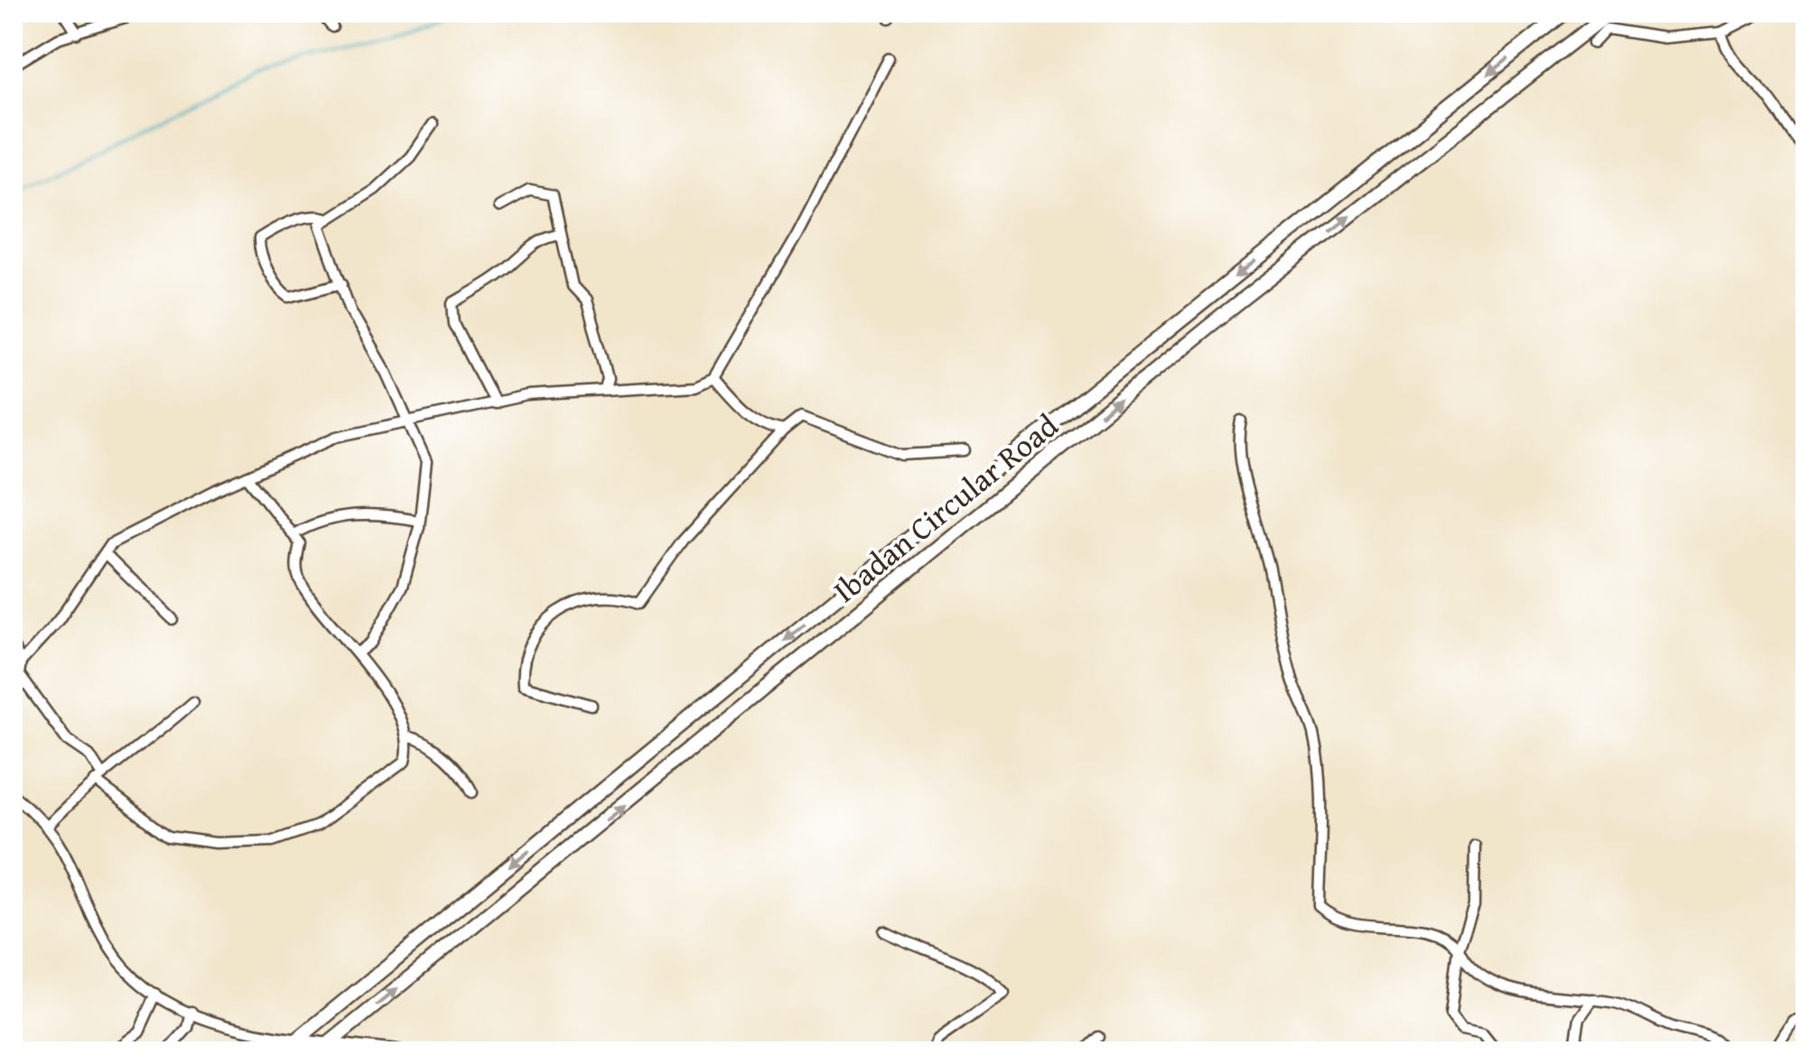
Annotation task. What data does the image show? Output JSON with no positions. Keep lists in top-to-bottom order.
{
  "streets": {
    "highway": ["Ibadan Circular Road"]
  }
}
